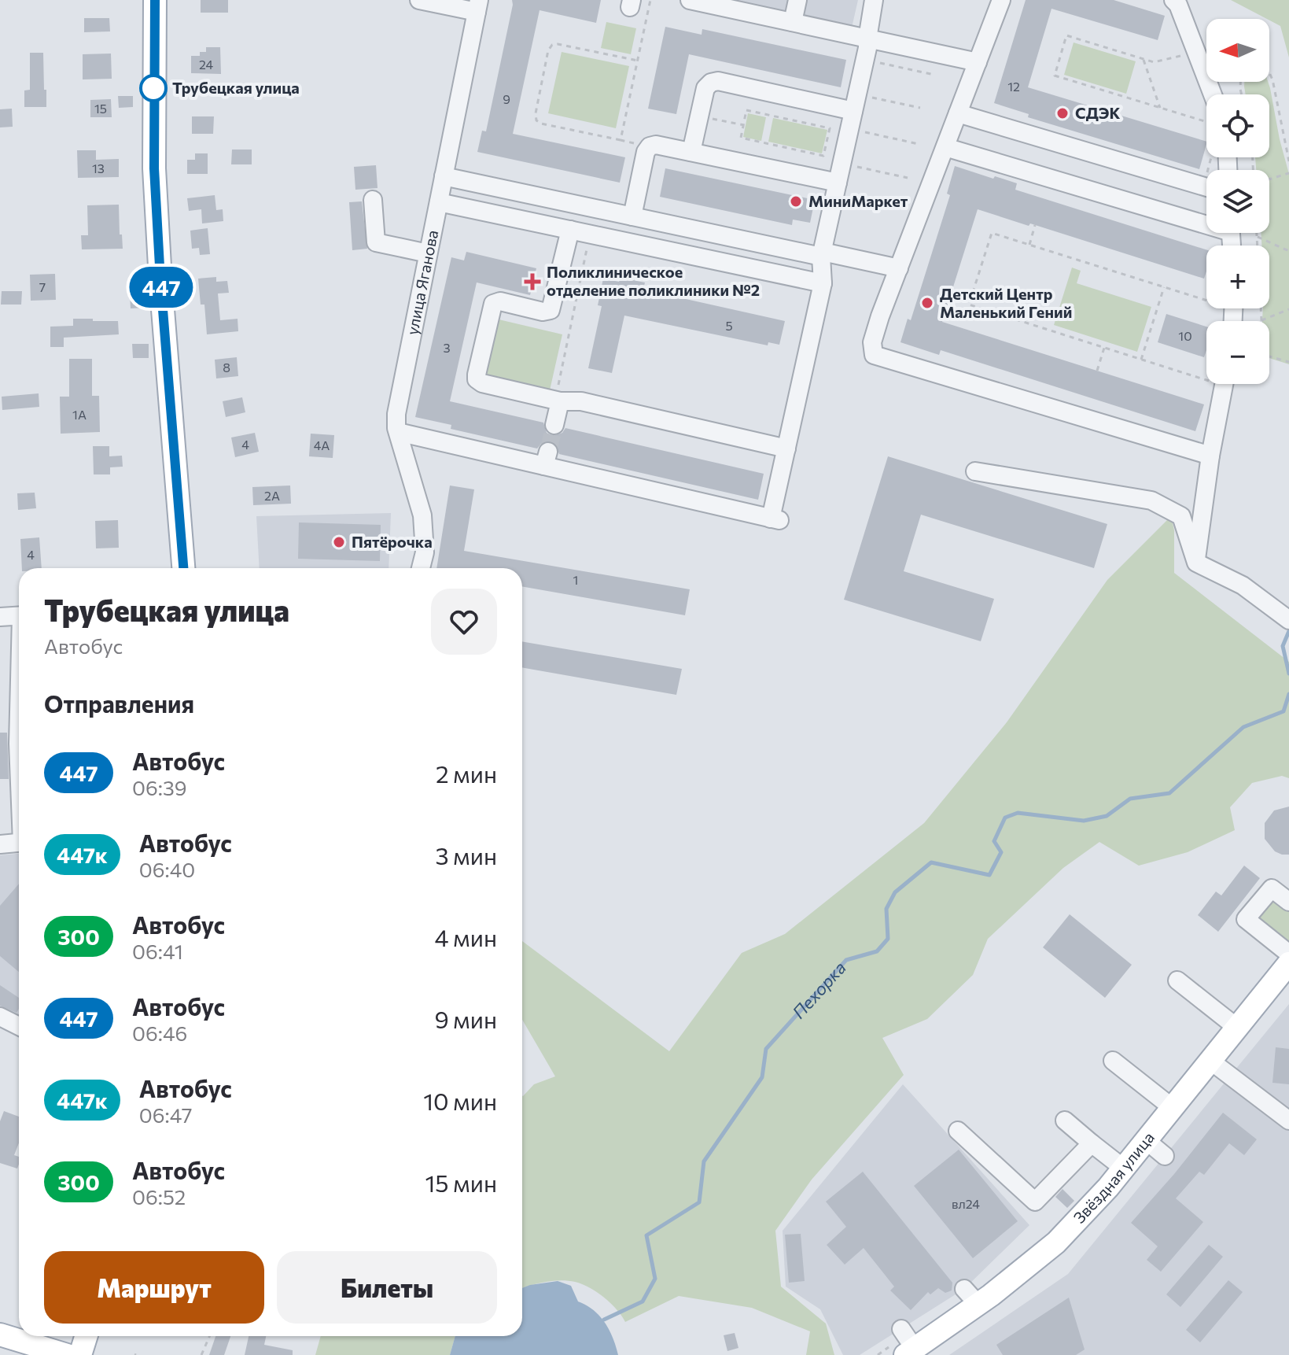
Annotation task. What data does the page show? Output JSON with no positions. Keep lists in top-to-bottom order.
{
  "streets": {
    "main road": ["Звёздная улица"],
    "street": ["улица Яганова"]
  },
  "water": ["Пехорка"],
  "places": {
    "other": [
      "Трубецкая улица",
      "СДЭК",
      "МиниМаркет",
      "Детский Центр Маленький Гений",
      "Пятёрочка"
    ],
    "health": ["Поликлиническое отделение поликлиники №2"]
  },
  "lines": ["bus line 447"],
  "house_numbers": [
    "24",
    "12",
    "9",
    "15",
    "13",
    "7",
    "5",
    "10",
    "3",
    "8",
    "1А",
    "4",
    "4А",
    "2А",
    "4",
    "1",
    "вл24"
  ],
  "north": "left",
  "page": {
    "on_map": "447",
    "map_buttons": ["+", "−"],
    "heading": [
      ["Трубецкая улица", "Автобус"],
      "Отправления"
    ],
    "list": [
      {
        "mark": "447",
        "name": "Автобус",
        "note": "06:39",
        "value": "2 мин"
      },
      {
        "mark": "447к",
        "name": "Автобус",
        "note": "06:40",
        "value": "3 мин"
      },
      {
        "mark": "300",
        "name": "Автобус",
        "note": "06:41",
        "value": "4 мин"
      },
      {
        "mark": "447",
        "name": "Автобус",
        "note": "06:46",
        "value": "9 мин"
      },
      {
        "mark": "447к",
        "name": "Автобус",
        "note": "06:47",
        "value": "10 мин"
      },
      {
        "mark": "300",
        "name": "Автобус",
        "note": "06:52",
        "value": "15 мин"
      }
    ],
    "buttons": ["Маршрут", "Билеты"]
  }
}
